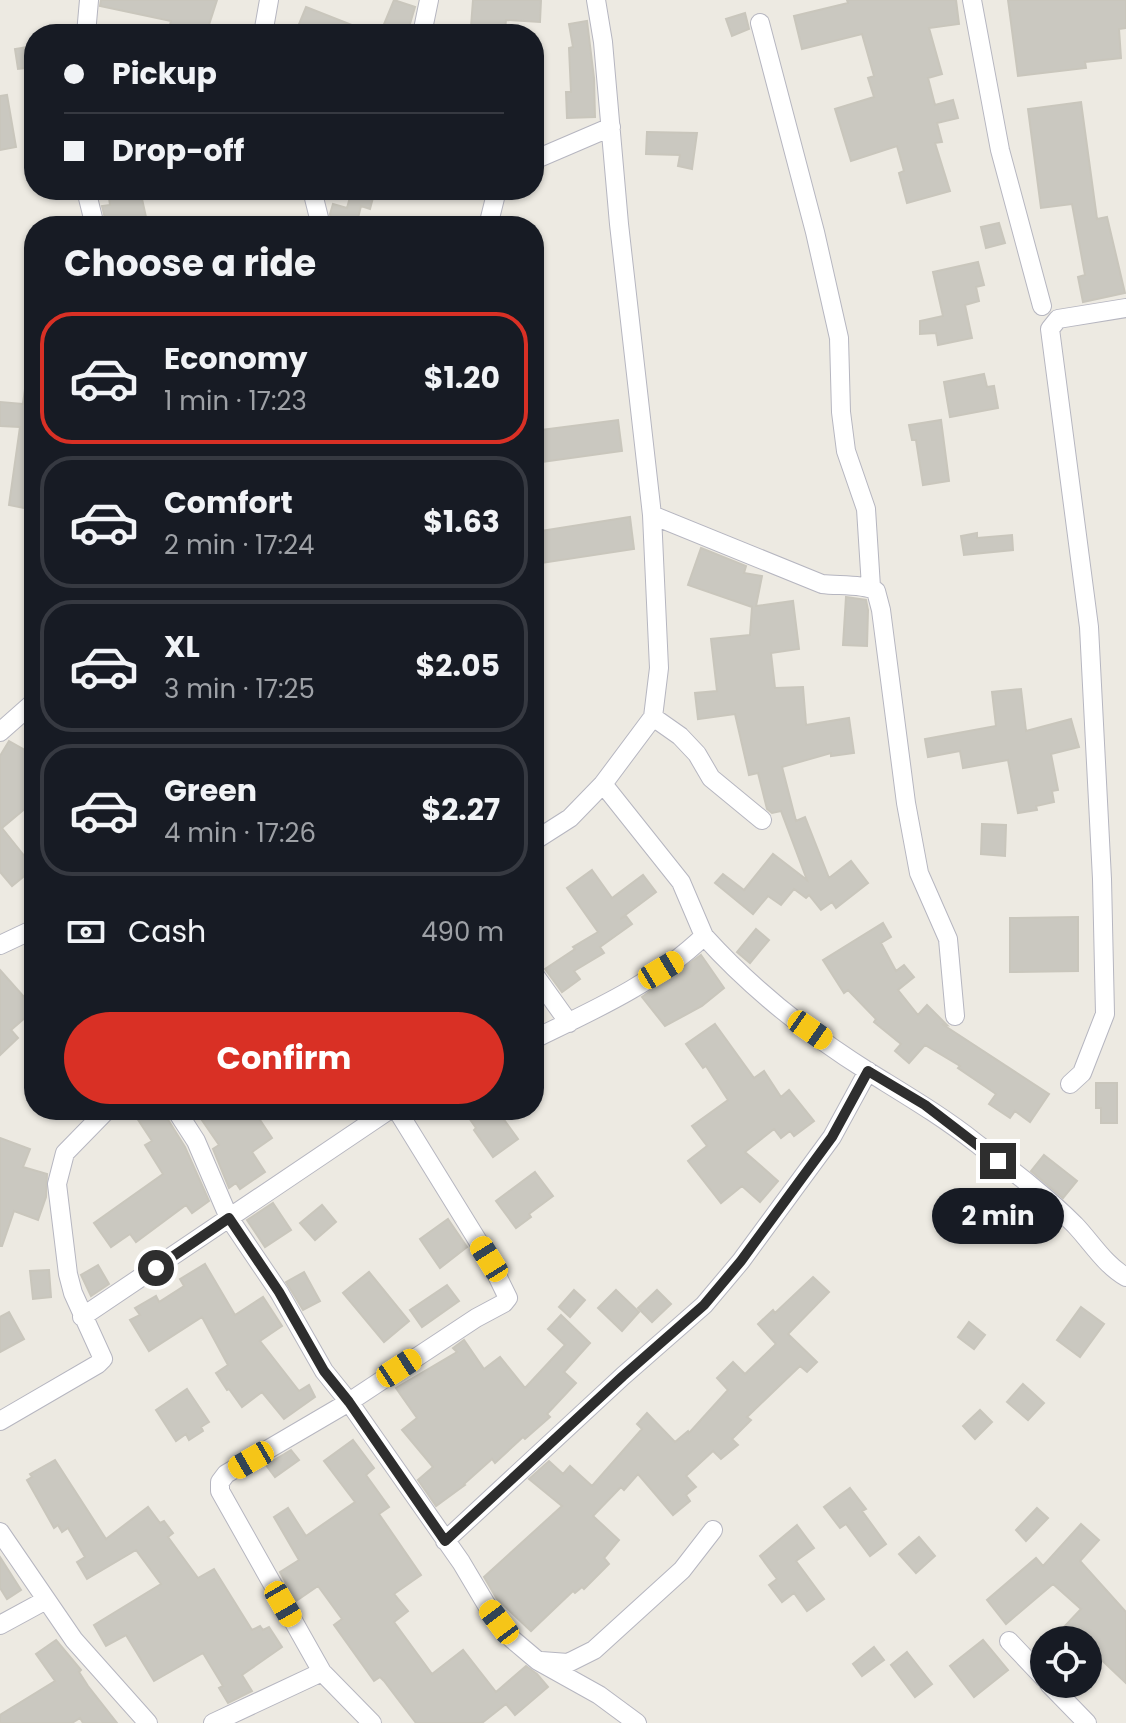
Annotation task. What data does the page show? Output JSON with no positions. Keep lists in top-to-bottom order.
{
  "page": {
    "banner": ["Pickup", "Drop-off"],
    "heading": "Choose a ride",
    "list": [
      {
        "name": "Economy",
        "note": "1 min · 17:23",
        "value": "$1.20"
      },
      {
        "name": "Comfort",
        "note": "2 min · 17:24",
        "value": "$1.63"
      },
      {
        "name": "XL",
        "note": "3 min · 17:25",
        "value": "$2.05"
      },
      {
        "name": "Green",
        "note": "4 min · 17:26",
        "value": "$2.27"
      }
    ],
    "pay": ["Cash", "490 m"],
    "buttons": "Confirm",
    "bubble": "2 min"
  }
}
